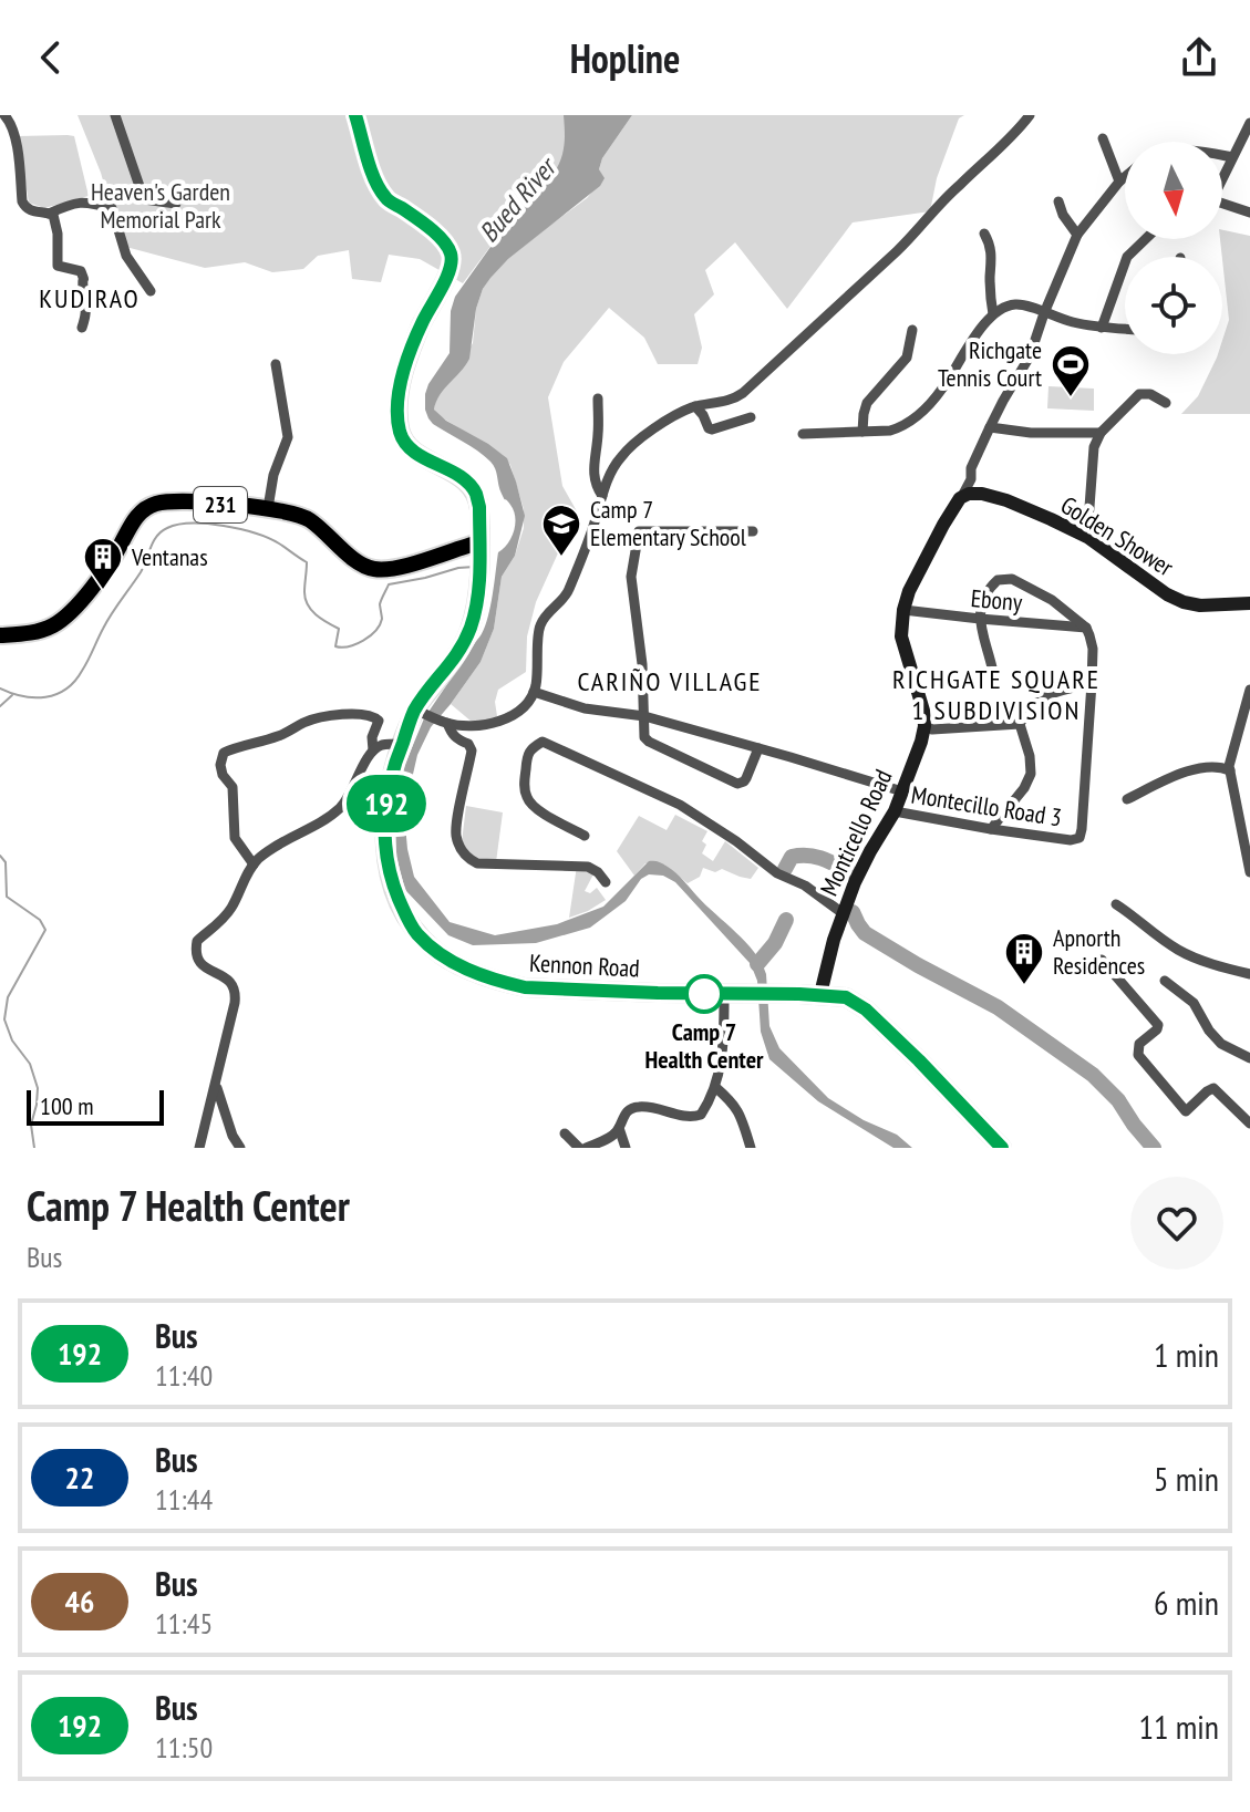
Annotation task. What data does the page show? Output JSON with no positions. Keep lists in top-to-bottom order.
{
  "streets": {
    "main road": [
      "231",
      "Golden Shower",
      "Monticello Road",
      "Kennon Road"
    ],
    "street": ["Ebony", "Montecillo Road 3"]
  },
  "crossings": [
    ["231", "Kennon Road"],
    ["Golden Shower", "Monticello Road"],
    ["Ebony", "Monticello Road"],
    ["Montecillo Road 3", "Monticello Road"],
    ["Monticello Road", "Kennon Road"]
  ],
  "districts": ["KUDIRAO", "RICHGATE SQUARE 1 SUBDIVISION", "CARIÑO VILLAGE"],
  "water": ["Bued River"],
  "parks": ["Heaven's Garden Memorial Park"],
  "places": {
    "sports": ["Richgate Tennis Court"],
    "school or university": ["Camp 7 Elementary School"],
    "building": ["Ventanas", "Apnorth Residences"],
    "other": ["Camp 7 Health Center"]
  },
  "lines": ["bus line 192"],
  "scale_bar": "100 m",
  "north": "bottom",
  "page": {
    "header": "Hopline",
    "on_map": "192",
    "scale": "100 m",
    "heading": ["Camp 7 Health Center", "Bus"],
    "list": [
      {
        "mark": "192",
        "name": "Bus",
        "note": "11:40",
        "value": "1 min"
      },
      {
        "mark": "22",
        "name": "Bus",
        "note": "11:44",
        "value": "5 min"
      },
      {
        "mark": "46",
        "name": "Bus",
        "note": "11:45",
        "value": "6 min"
      },
      {
        "mark": "192",
        "name": "Bus",
        "note": "11:50",
        "value": "11 min"
      }
    ]
  }
}
